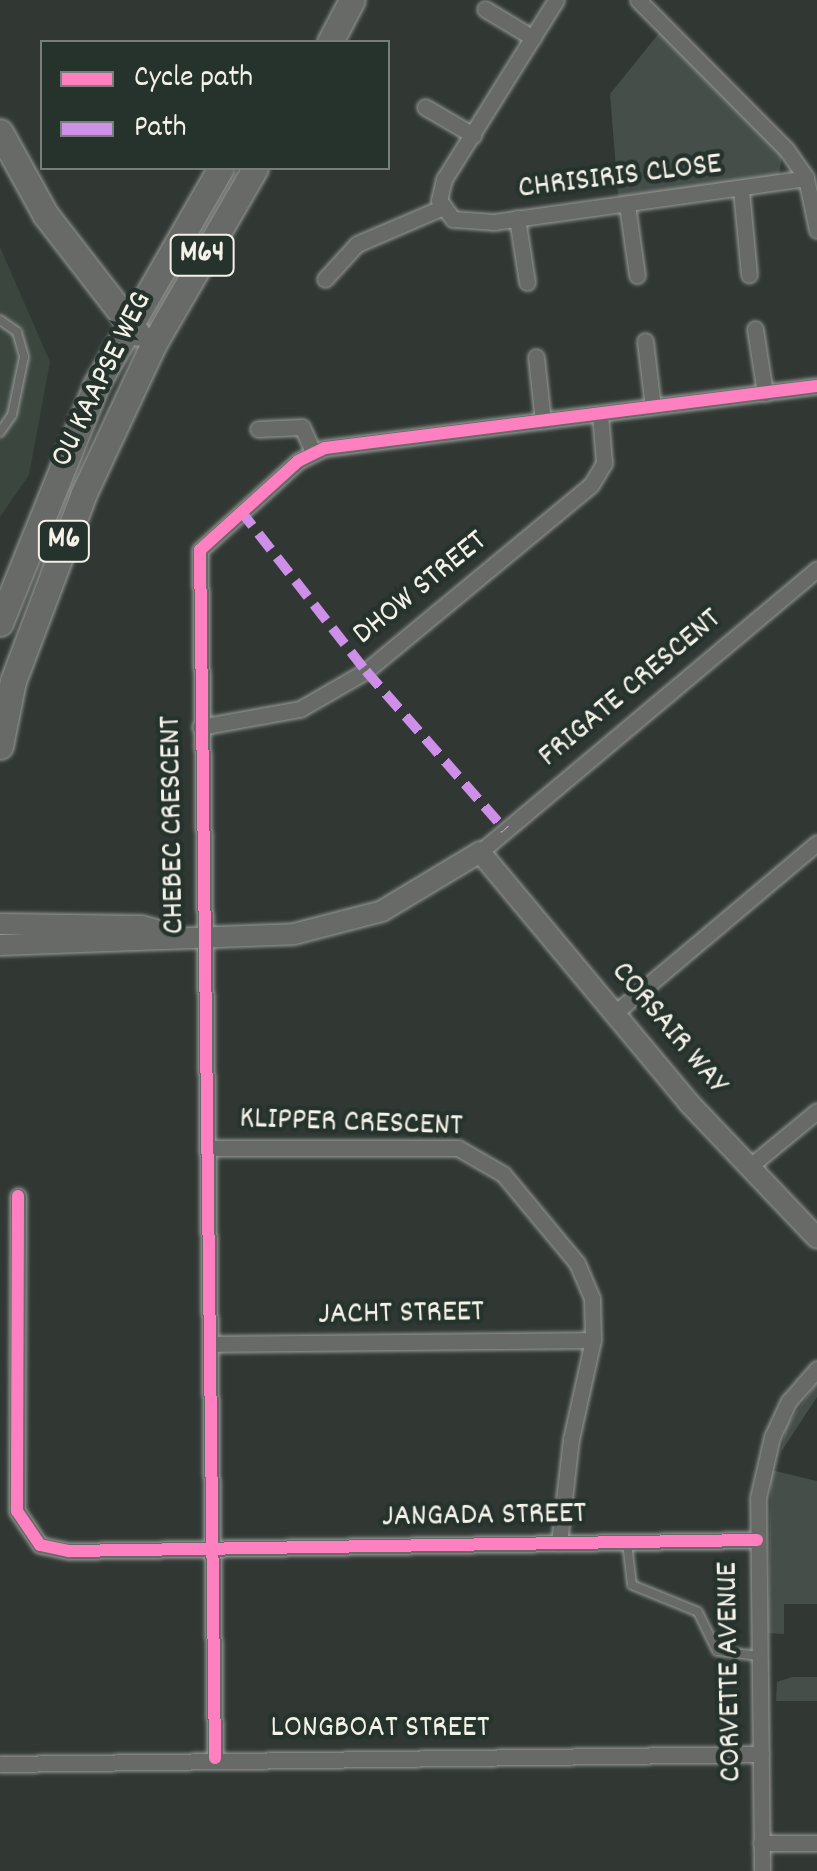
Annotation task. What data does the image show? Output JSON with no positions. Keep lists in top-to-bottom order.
{
  "streets": {
    "main road": ["M64", "OU KAAPSE WEG", "M6"],
    "street": [
      "CHRISIRIS CLOSE",
      "DHOW STREET",
      "FRIGATE CRESCENT",
      "CHEBEC CRESCENT",
      "CORSAIR WAY",
      "KLIPPER CRESCENT",
      "JACHT STREET",
      "JANGADA STREET",
      "CORVETTE AVENUE",
      "LONGBOAT STREET"
    ]
  },
  "crossings": [
    ["DHOW STREET", "CHEBEC CRESCENT"],
    ["FRIGATE CRESCENT", "CORSAIR WAY"],
    ["CHEBEC CRESCENT", "KLIPPER CRESCENT"],
    ["CHEBEC CRESCENT", "JACHT STREET"],
    ["CHEBEC CRESCENT", "JANGADA STREET"],
    ["CHEBEC CRESCENT", "LONGBOAT STREET"],
    ["KLIPPER CRESCENT", "JACHT STREET"],
    ["KLIPPER CRESCENT", "JANGADA STREET"],
    ["JANGADA STREET", "CORVETTE AVENUE"],
    ["CORVETTE AVENUE", "LONGBOAT STREET"]
  ],
  "legend": ["Cycle path", "Path"]
}
